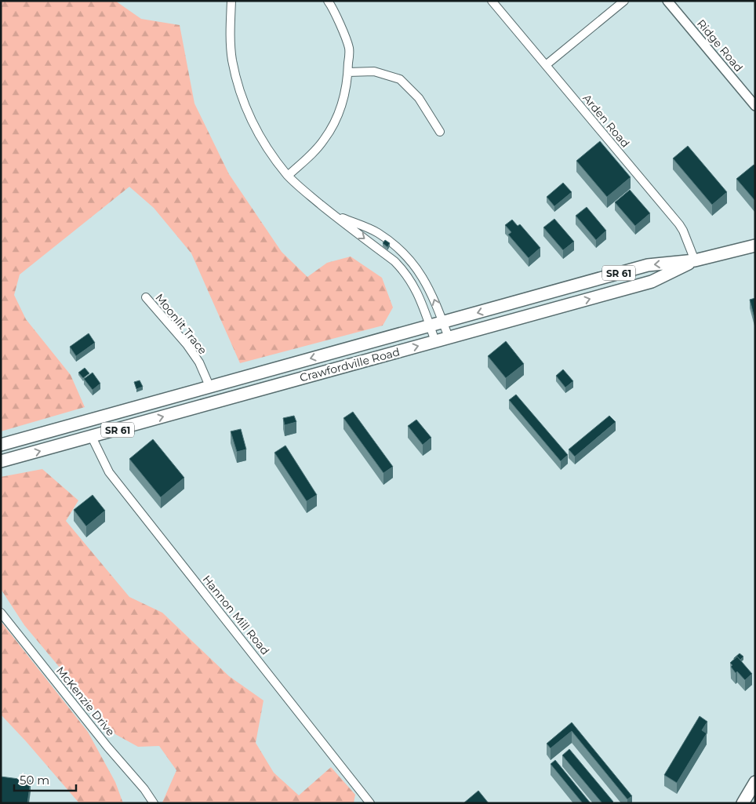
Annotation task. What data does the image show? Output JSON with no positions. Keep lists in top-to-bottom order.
{
  "streets": {
    "main road": ["SR 61", "Crawfordville Road"],
    "street": [
      "Ridge Road",
      "Arden Road",
      "Moonlit Trace",
      "Hannon Mill Road",
      "McKenzie Drive"
    ]
  },
  "crossings": [
    ["Arden Road", "Crawfordville Road"],
    ["Moonlit Trace", "Crawfordville Road"],
    ["Crawfordville Road", "Hannon Mill Road"]
  ],
  "scale_bar": "50 m"
}
